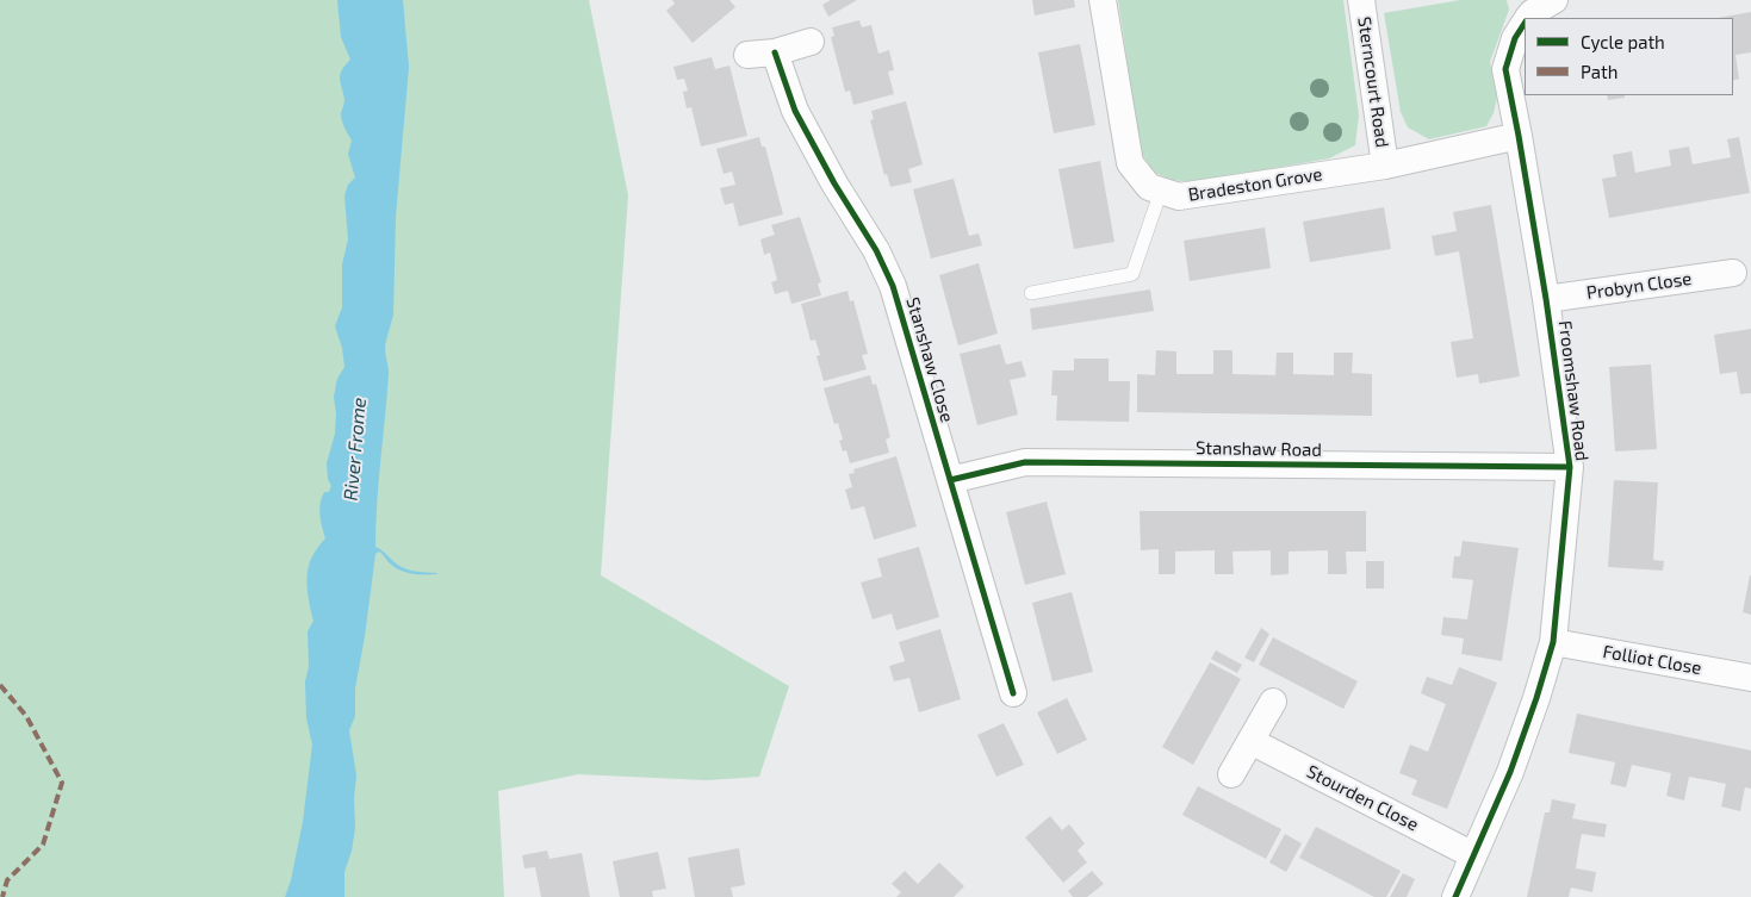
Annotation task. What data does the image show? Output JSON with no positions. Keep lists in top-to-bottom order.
{
  "streets": {
    "street": [
      "Sterncourt Road",
      "Bradeston Grove",
      "Probyn Close",
      "Stanshaw Close",
      "Froomshaw Road",
      "Stanshaw Road",
      "Folliot Close",
      "Stourden Close"
    ]
  },
  "crossings": [
    ["Sterncourt Road", "Bradeston Grove"],
    ["Bradeston Grove", "Froomshaw Road"],
    ["Probyn Close", "Froomshaw Road"],
    ["Stanshaw Close", "Stanshaw Road"],
    ["Froomshaw Road", "Stanshaw Road"],
    ["Froomshaw Road", "Folliot Close"],
    ["Froomshaw Road", "Stourden Close"]
  ],
  "water": ["River Frome"],
  "legend": ["Cycle path", "Path"]
}
